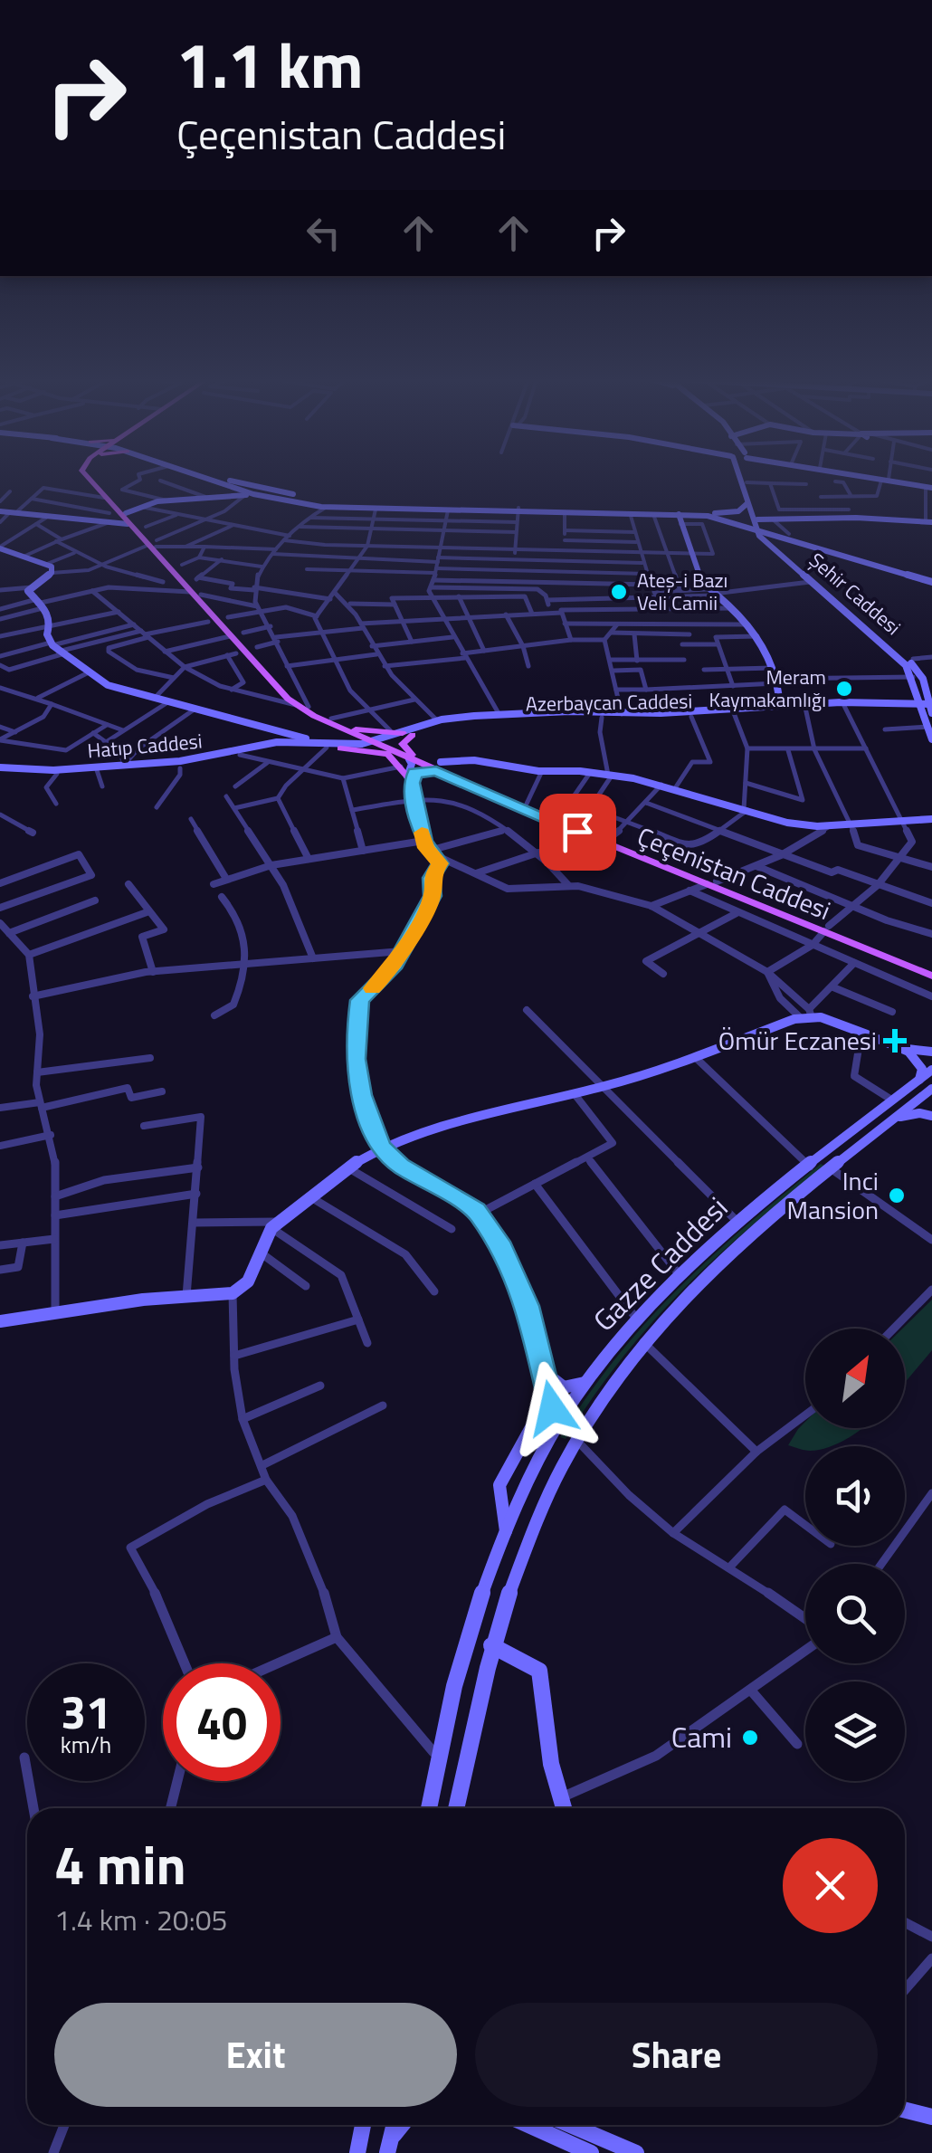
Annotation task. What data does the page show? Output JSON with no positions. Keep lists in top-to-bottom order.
{
  "streets": {
    "main road": ["Çeçenistan Caddesi"],
    "street": [
      "Şehir Caddesi",
      "Azerbaycan Caddesi",
      "Hatıp Caddesi",
      "Gazze Caddesi"
    ]
  },
  "crossings": [
    ["Şehir Caddesi", "Azerbaycan Caddesi"],
    ["Azerbaycan Caddesi", "Hatıp Caddesi"],
    ["Azerbaycan Caddesi", "Çeçenistan Caddesi"]
  ],
  "places": {
    "other": [
      "Ateş-i Bazı Veli Camii",
      "Meram Kaymakamlığı",
      "Inci Mansion",
      "Cami"
    ],
    "health": ["Ömür Eczanesi"]
  },
  "north": "top right",
  "page": {
    "turn": ["1.1 km", "Çeçenistan Caddesi"],
    "speed": "31 km/h",
    "limit": "40",
    "heading": ["4 min", "1.4 km · 20:05"],
    "buttons": ["Exit", "Share"]
  }
}
